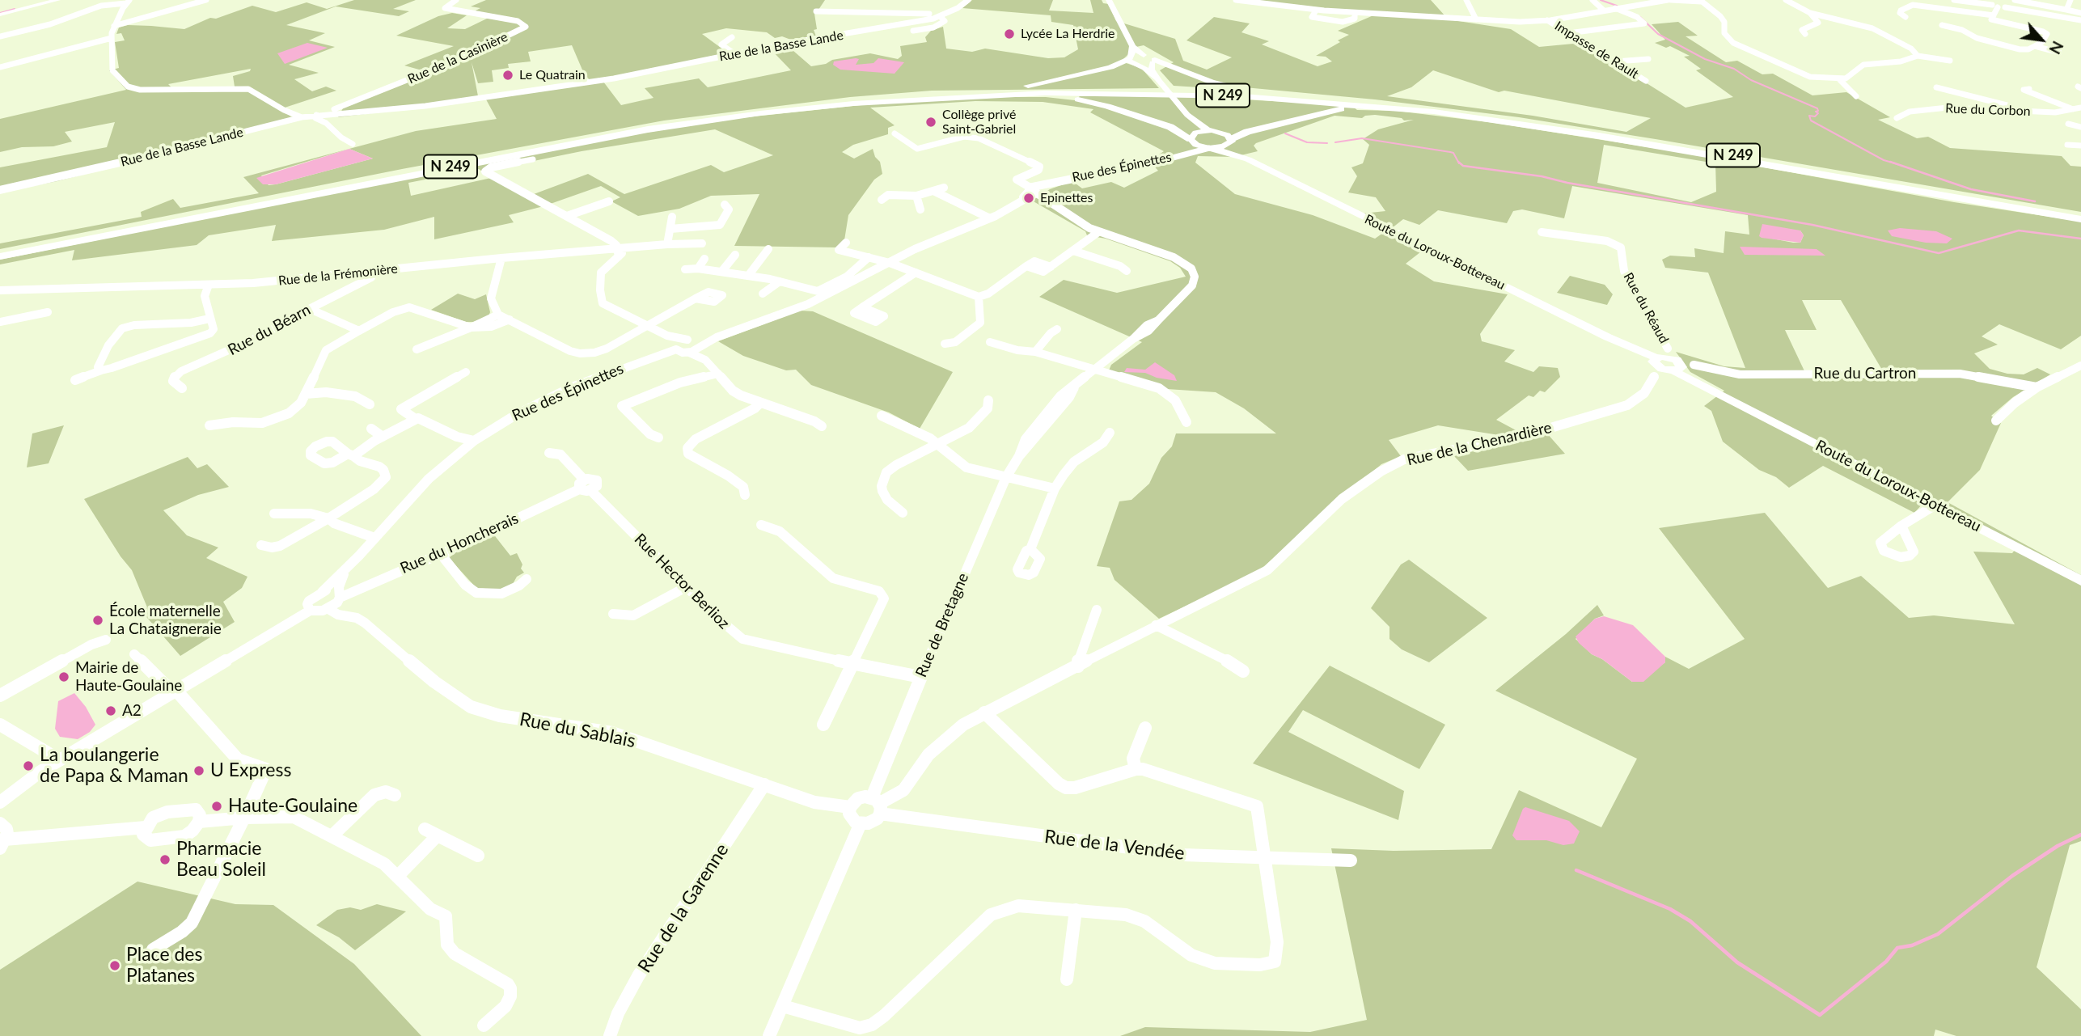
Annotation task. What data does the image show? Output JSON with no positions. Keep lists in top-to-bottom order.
{
  "streets": {
    "highway": ["N 249"],
    "main road": ["Route du Loroux-Bottereau"],
    "street": [
      "Rue de la Basse Lande",
      "Impasse de Rault",
      "Rue de la Casinière",
      "Rue du Corbon",
      "Rue des Épinettes",
      "Rue de la Frémonière",
      "Rue du Réaud",
      "Rue du Béarn",
      "Rue du Cartron",
      "Rue de la Chenardière",
      "Rue du Honcherais",
      "Rue Hector Berlioz",
      "Rue de Bretagne",
      "Rue du Sablais",
      "Rue de la Vendée",
      "Rue de la Garenne"
    ]
  },
  "crossings": [
    ["Rue de la Basse Lande", "Rue de la Casinière"],
    ["Rue des Épinettes", "Route du Loroux-Bottereau"],
    ["Rue des Épinettes", "Rue du Honcherais"],
    ["Rue des Épinettes", "Rue de Bretagne"],
    ["Route du Loroux-Bottereau", "Rue du Réaud"],
    ["Route du Loroux-Bottereau", "Rue du Cartron"],
    ["Route du Loroux-Bottereau", "Rue de la Chenardière"],
    ["Rue de la Frémonière", "Rue du Béarn"],
    ["Rue du Réaud", "Rue du Cartron"],
    ["Rue du Réaud", "Rue de la Chenardière"],
    ["Rue du Cartron", "Rue de la Chenardière"],
    ["Rue de la Chenardière", "Rue de Bretagne"],
    ["Rue de la Chenardière", "Rue du Sablais"],
    ["Rue de la Chenardière", "Rue de la Vendée"],
    ["Rue du Honcherais", "Rue Hector Berlioz"],
    ["Rue Hector Berlioz", "Rue de Bretagne"],
    ["Rue de Bretagne", "Rue du Sablais"],
    ["Rue de Bretagne", "Rue de la Vendée"],
    ["Rue du Sablais", "Rue de la Vendée"],
    ["Rue du Sablais", "Rue de la Garenne"]
  ],
  "places": [
    "Lycée La Herdrie",
    "Le Quatrain",
    "Collège privé Saint-Gabriel",
    "Epinettes",
    "École maternelle La Chataigneraie",
    "Mairie de Haute-Goulaine",
    "A2",
    "La boulangerie de Papa & Maman",
    "U Express",
    "Haute-Goulaine",
    "Pharmacie Beau Soleil",
    "Place des Platanes"
  ],
  "north": "bottom right"
}
